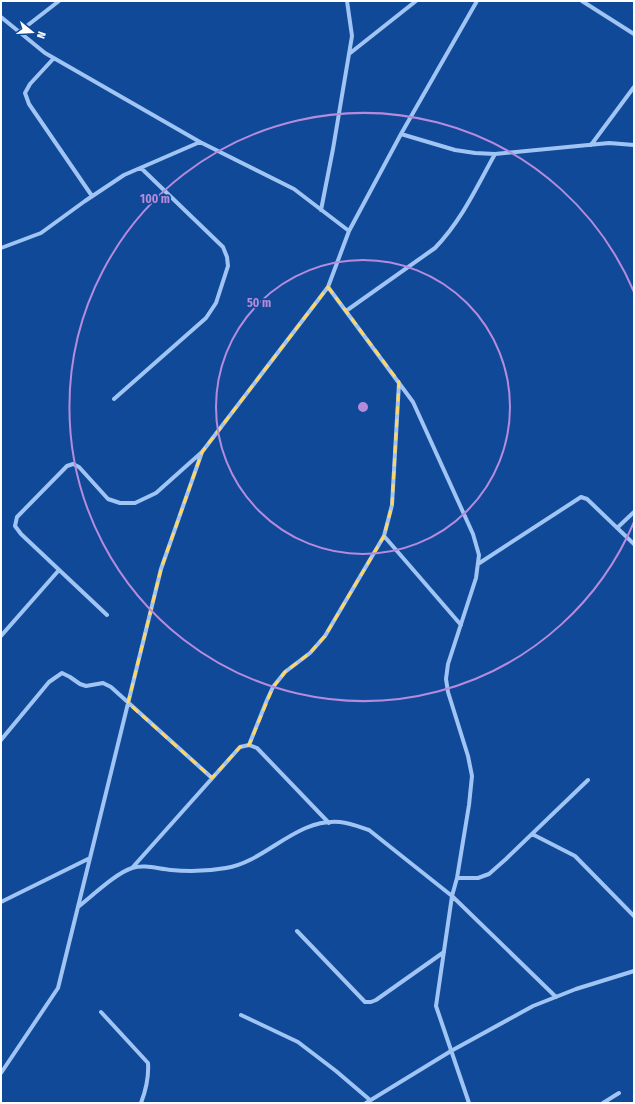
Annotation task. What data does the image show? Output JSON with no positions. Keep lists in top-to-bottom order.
{
  "north": "right",
  "rings": ["100 m", "50 m"]
}
